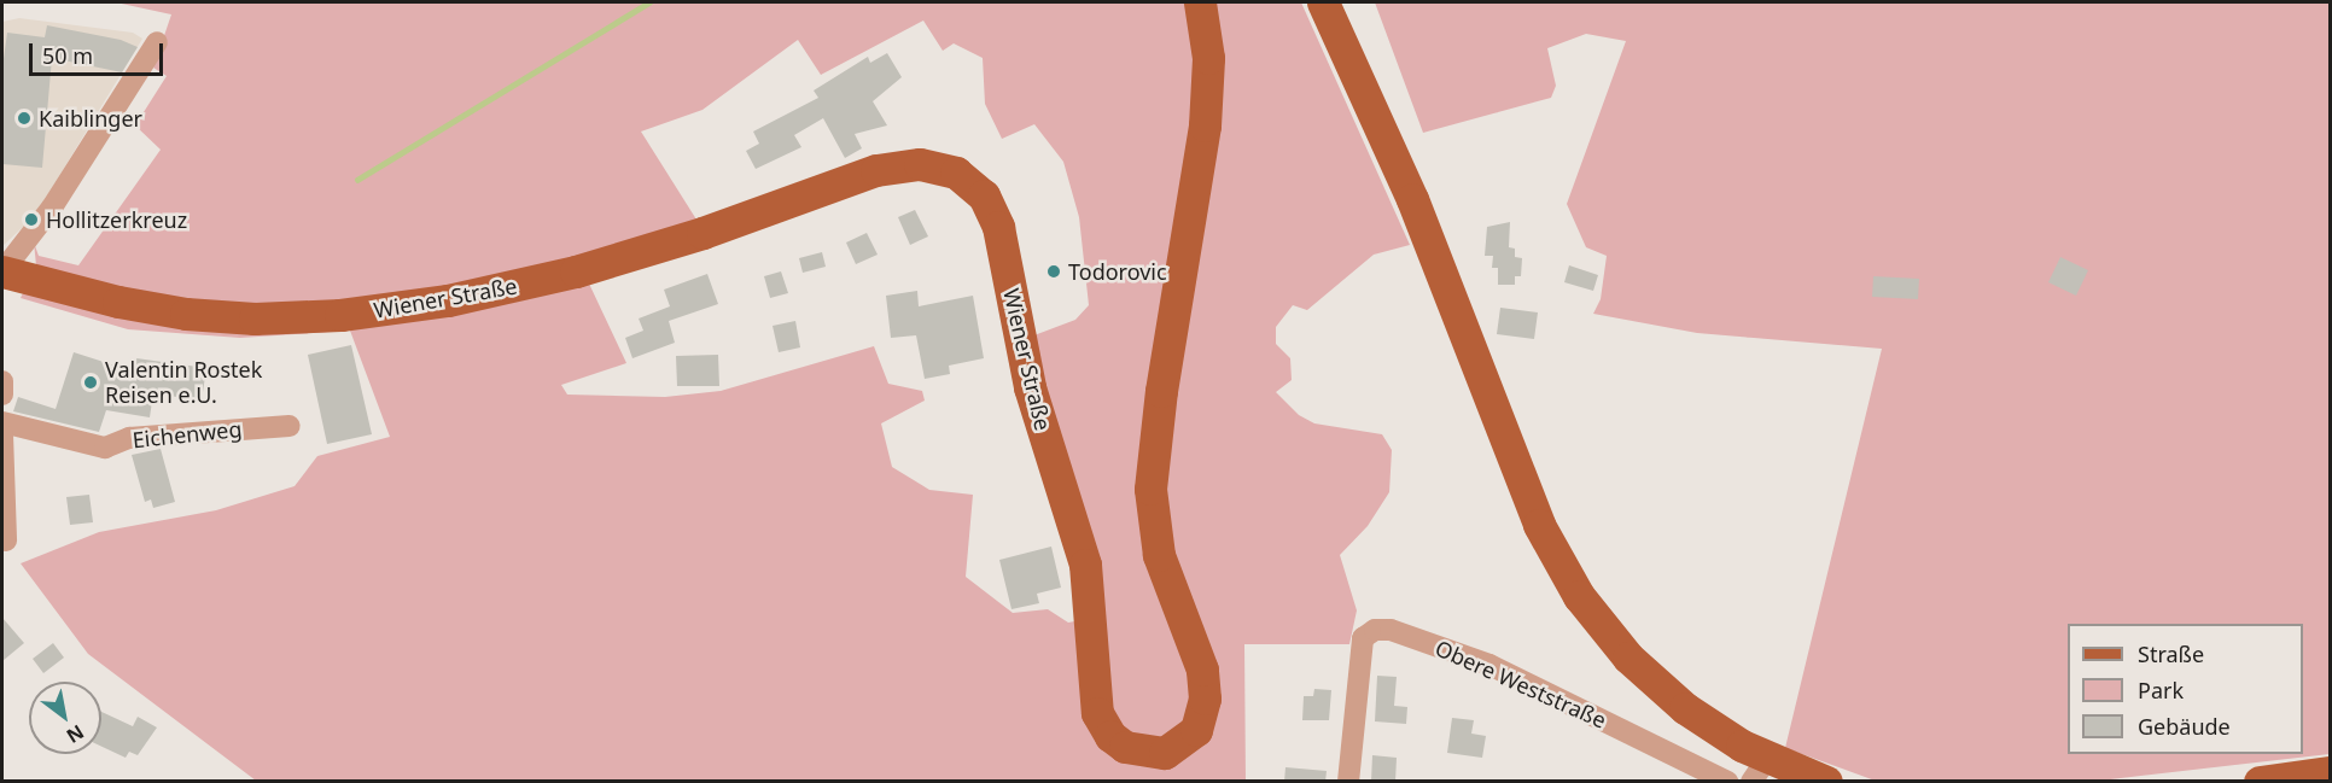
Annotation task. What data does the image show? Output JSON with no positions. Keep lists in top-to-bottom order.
{
  "streets": {
    "main road": ["Wiener Straße"],
    "street": ["Eichenweg", "Obere Weststraße"]
  },
  "places": [
    "Kaiblinger",
    "Hollitzerkreuz",
    "Todorovic",
    "Valentin Rostek Reisen e.U."
  ],
  "legend": ["Straße", "Park", "Gebäude"],
  "scale_bar": "50 m",
  "north": "bottom right"
}
